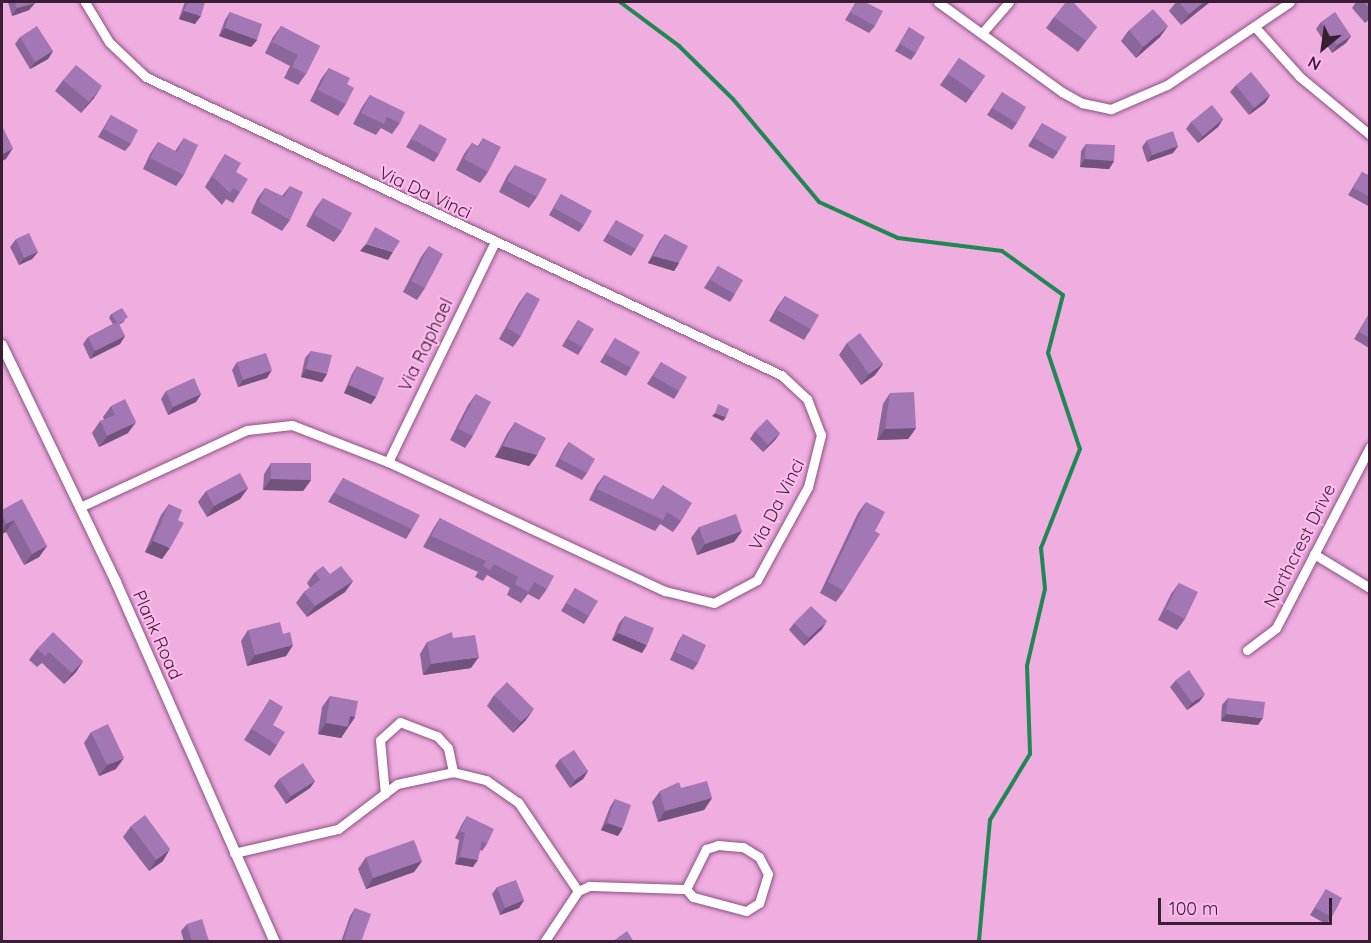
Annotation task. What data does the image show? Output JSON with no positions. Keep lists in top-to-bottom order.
{
  "streets": {
    "street": [
      "Via Da Vinci",
      "Via Raphael",
      "Northcrest Drive",
      "Plank Road"
    ]
  },
  "crossings": [
    ["Via Da Vinci", "Via Raphael"],
    ["Via Da Vinci", "Plank Road"]
  ],
  "scale_bar": "100 m",
  "north": "bottom left"
}
